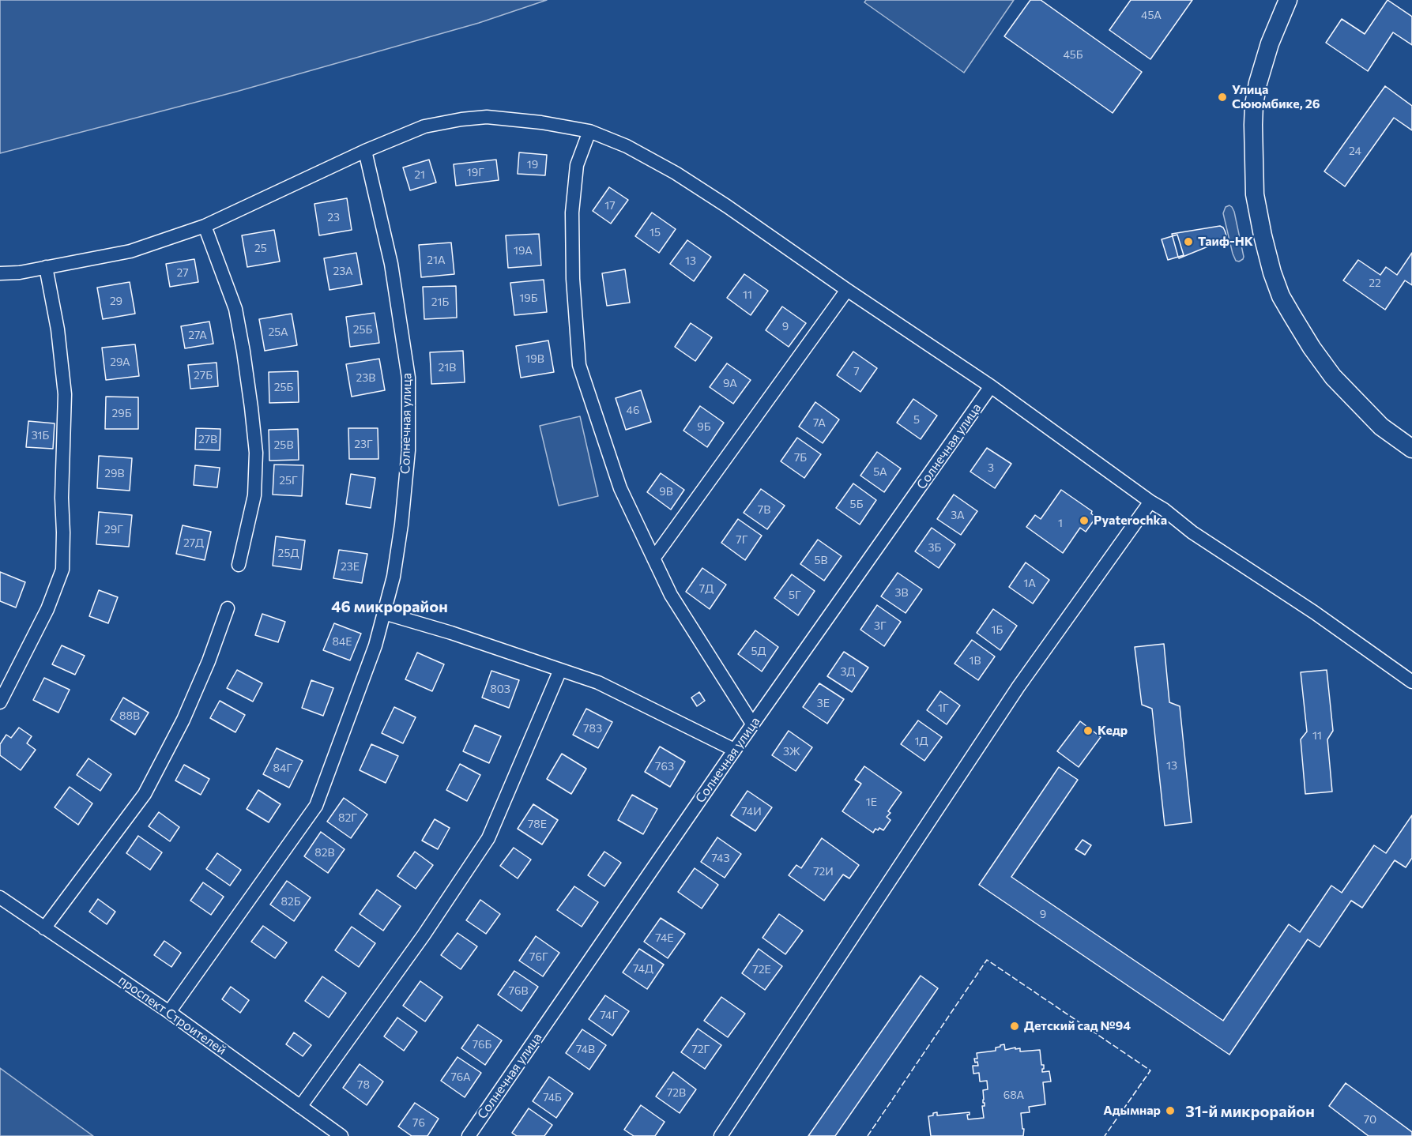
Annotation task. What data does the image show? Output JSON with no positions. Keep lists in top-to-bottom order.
{
  "streets": {
    "street": ["Солнечная улица", "проспект Строителей"]
  },
  "crossings": [
    ["Солнечная улица", "проспект Строителей"]
  ],
  "districts": ["46 микрорайон", "31-й микрорайон"],
  "places": [
    "Улица Сююмбике, 26",
    "Таиф-НК",
    "Pyaterochka",
    "Кедр",
    "Детский сад №94",
    "Адымнар"
  ],
  "house_numbers": [
    "45А",
    "45Б",
    "24",
    "19",
    "19Г",
    "21",
    "17",
    "23",
    "15",
    "25",
    "19А",
    "21А",
    "13",
    "23А",
    "27",
    "22",
    "11",
    "19Б",
    "29",
    "21Б",
    "9",
    "25Б",
    "25А",
    "27А",
    "19В",
    "29А",
    "21В",
    "7",
    "27Б",
    "23В",
    "9А",
    "25Б",
    "46",
    "29Б",
    "5",
    "7А",
    "9Б",
    "31Б",
    "27В",
    "23Г",
    "25В",
    "7Б",
    "3",
    "5А",
    "29В",
    "25Г",
    "9В",
    "5Б",
    "7В",
    "3А",
    "1",
    "29Г",
    "7Г",
    "27Д",
    "3Б",
    "25Д",
    "5В",
    "23Е",
    "1А",
    "7Д",
    "3В",
    "5Г",
    "3Г",
    "1Б",
    "84Е",
    "5Д",
    "1В",
    "3Д",
    "80З",
    "3Е",
    "1Г",
    "88В",
    "78З",
    "11",
    "1Д",
    "3Ж",
    "13",
    "76З",
    "84Г",
    "1Е",
    "74И",
    "82Г",
    "78Е",
    "82В",
    "74З",
    "72И",
    "82Б",
    "9",
    "74Е",
    "76Г",
    "74Д",
    "72Е",
    "76В",
    "74Г",
    "76Б",
    "74В",
    "72Г",
    "76А",
    "78",
    "72В",
    "68А",
    "74Б",
    "70",
    "76"
  ]
}
